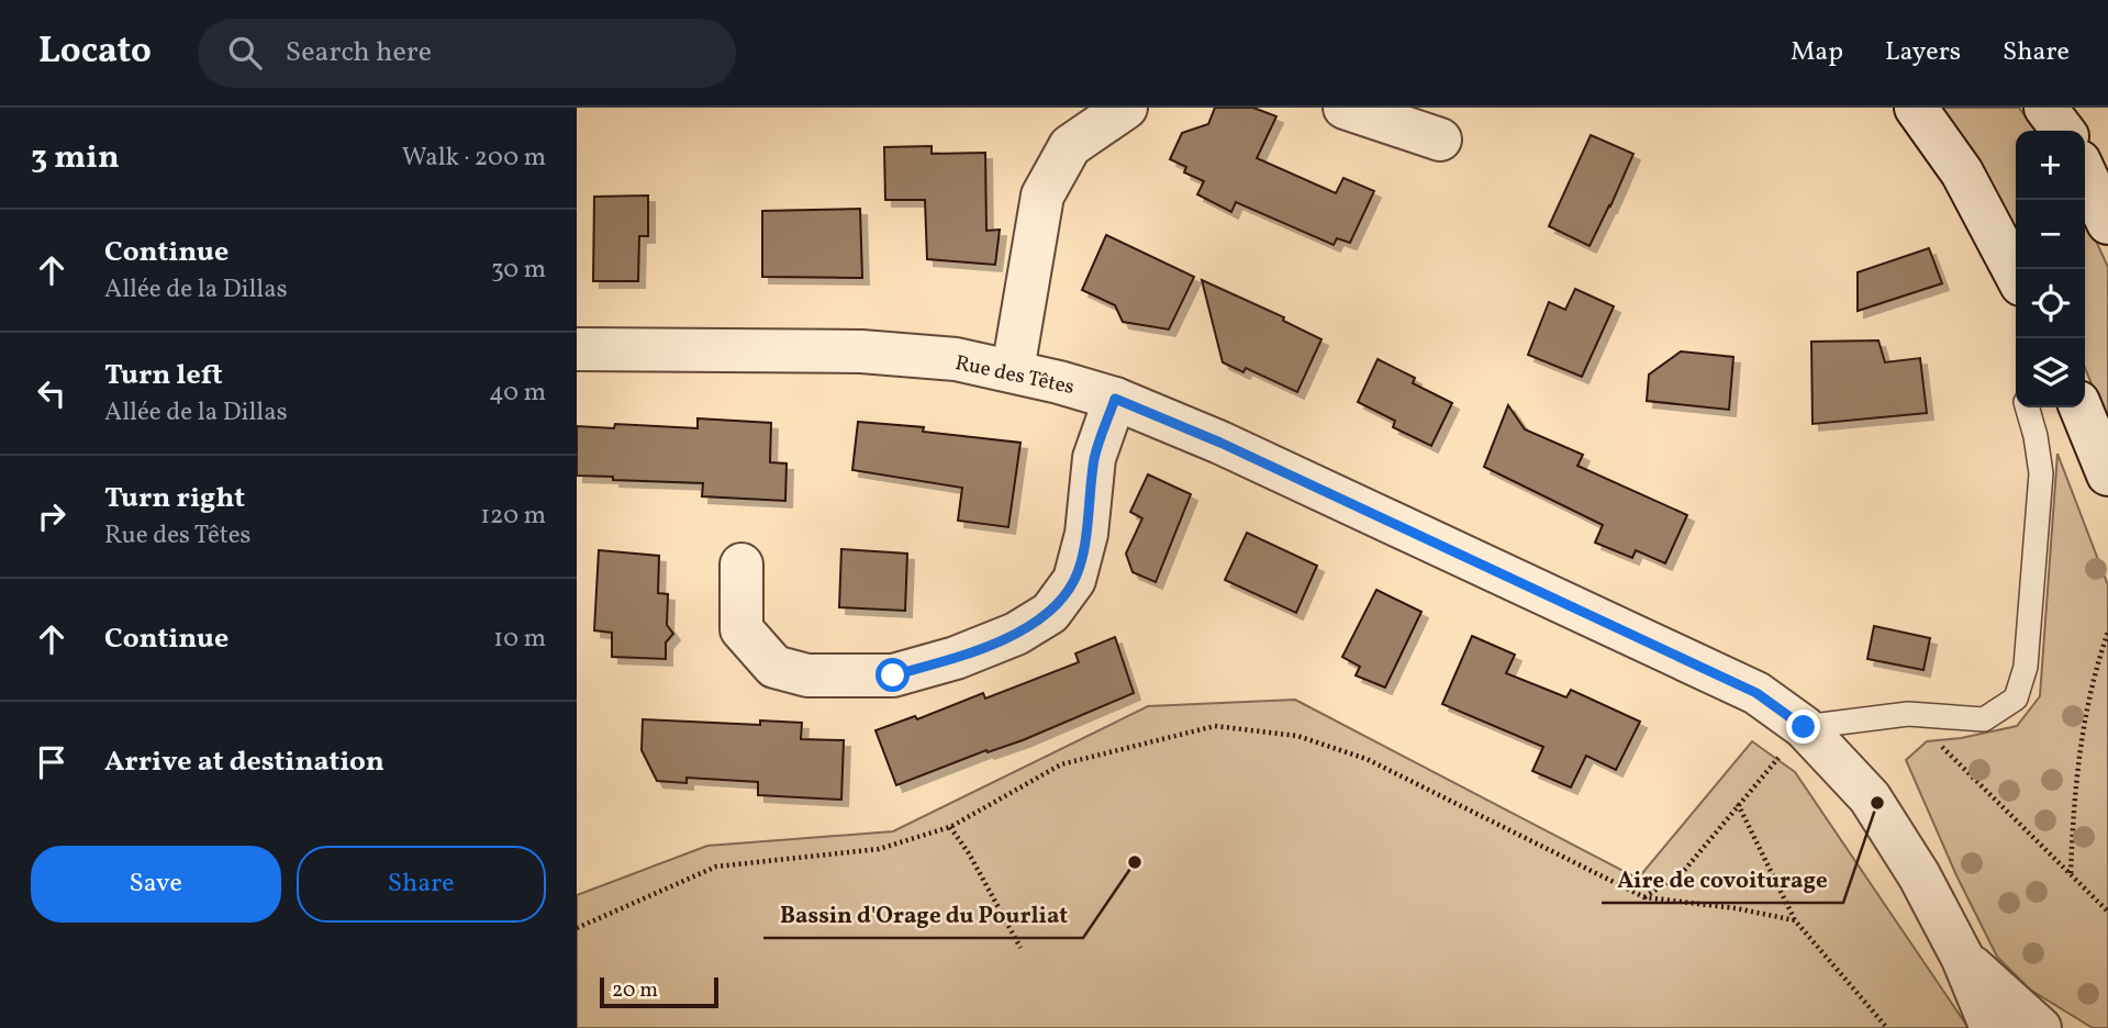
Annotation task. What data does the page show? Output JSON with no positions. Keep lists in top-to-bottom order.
{
  "streets": {
    "street": ["Rue des Têtes"]
  },
  "places": ["Aire de covoiturage", "Bassin d'Orage du Pourliat"],
  "scale_bar": "20 m",
  "page": {
    "header": "Locato",
    "search": "Search here",
    "nav": ["Map", "Layers", "Share"],
    "heading": ["3 min", "Walk · 200 m"],
    "map_buttons": ["+", "−"],
    "list": [
      ["Continue", "Allée de la Dillas", "30 m"],
      ["Turn left", "Allée de la Dillas", "40 m"],
      ["Turn right", "Rue des Têtes", "120 m"],
      ["Continue", "10 m"],
      "Arrive at destination"
    ],
    "buttons": ["Save", "Share"],
    "scale": "20 m"
  }
}
